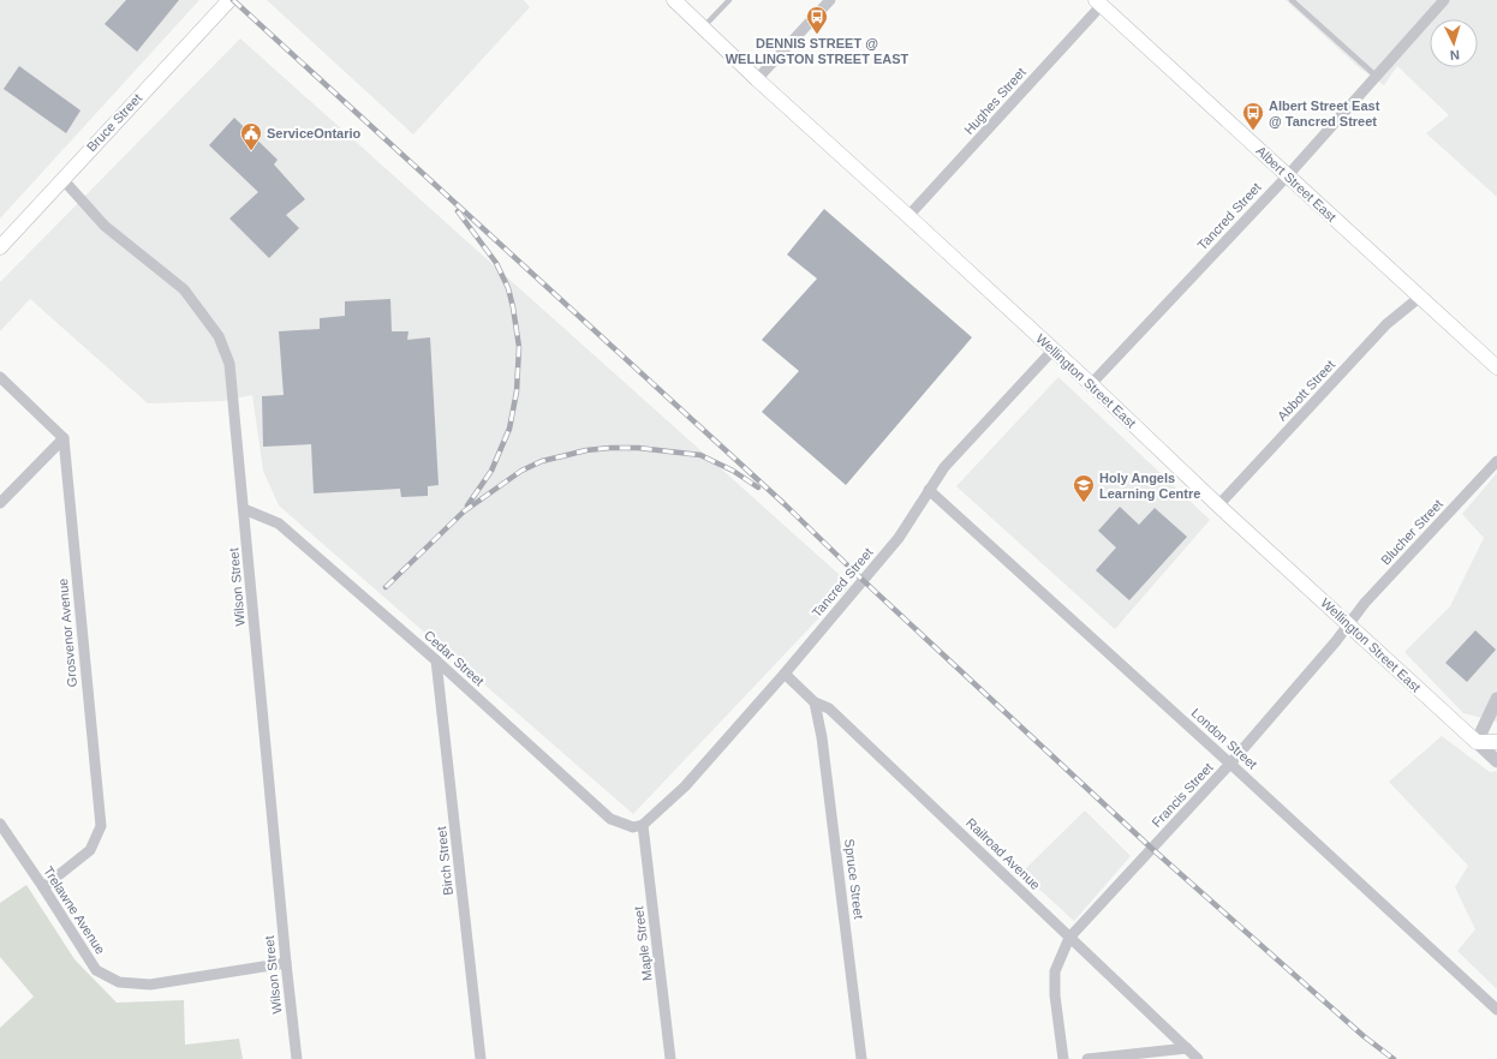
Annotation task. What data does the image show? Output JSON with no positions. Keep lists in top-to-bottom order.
{
  "streets": {
    "main road": ["Bruce Street", "Albert Street East", "Wellington Street East"],
    "street": [
      "Hughes Street",
      "Tancred Street",
      "Abbott Street",
      "Blucher Street",
      "Wilson Street",
      "Grosvenor Avenue",
      "Cedar Street",
      "London Street",
      "Francis Street",
      "Railroad Avenue",
      "Birch Street",
      "Spruce Street",
      "Trelawne Avenue",
      "Maple Street"
    ]
  },
  "crossings": [
    ["Hughes Street", "Albert Street East"],
    ["Hughes Street", "Wellington Street East"],
    ["Bruce Street", "Wilson Street"],
    ["Albert Street East", "Tancred Street"],
    ["Albert Street East", "Abbott Street"],
    ["Tancred Street", "Wellington Street East"],
    ["Tancred Street", "Cedar Street"],
    ["Tancred Street", "London Street"],
    ["Tancred Street", "Railroad Avenue"],
    ["Tancred Street", "Maple Street"],
    ["Wellington Street East", "Abbott Street"],
    ["Wellington Street East", "Blucher Street"],
    ["Wellington Street East", "Francis Street"],
    ["Blucher Street", "Francis Street"],
    ["Wilson Street", "Cedar Street"],
    ["Wilson Street", "Trelawne Avenue"],
    ["Grosvenor Avenue", "Trelawne Avenue"],
    ["Cedar Street", "Birch Street"],
    ["Cedar Street", "Maple Street"],
    ["London Street", "Francis Street"],
    ["Francis Street", "Railroad Avenue"],
    ["Railroad Avenue", "Spruce Street"]
  ],
  "places": {
    "bus stop": ["DENNIS STREET @ WELLINGTON STREET EAST", "Albert Street East @ Tancred Street"],
    "public building": ["ServiceOntario"],
    "school or university": ["Holy Angels Learning Centre"]
  },
  "north": "bottom"
}
